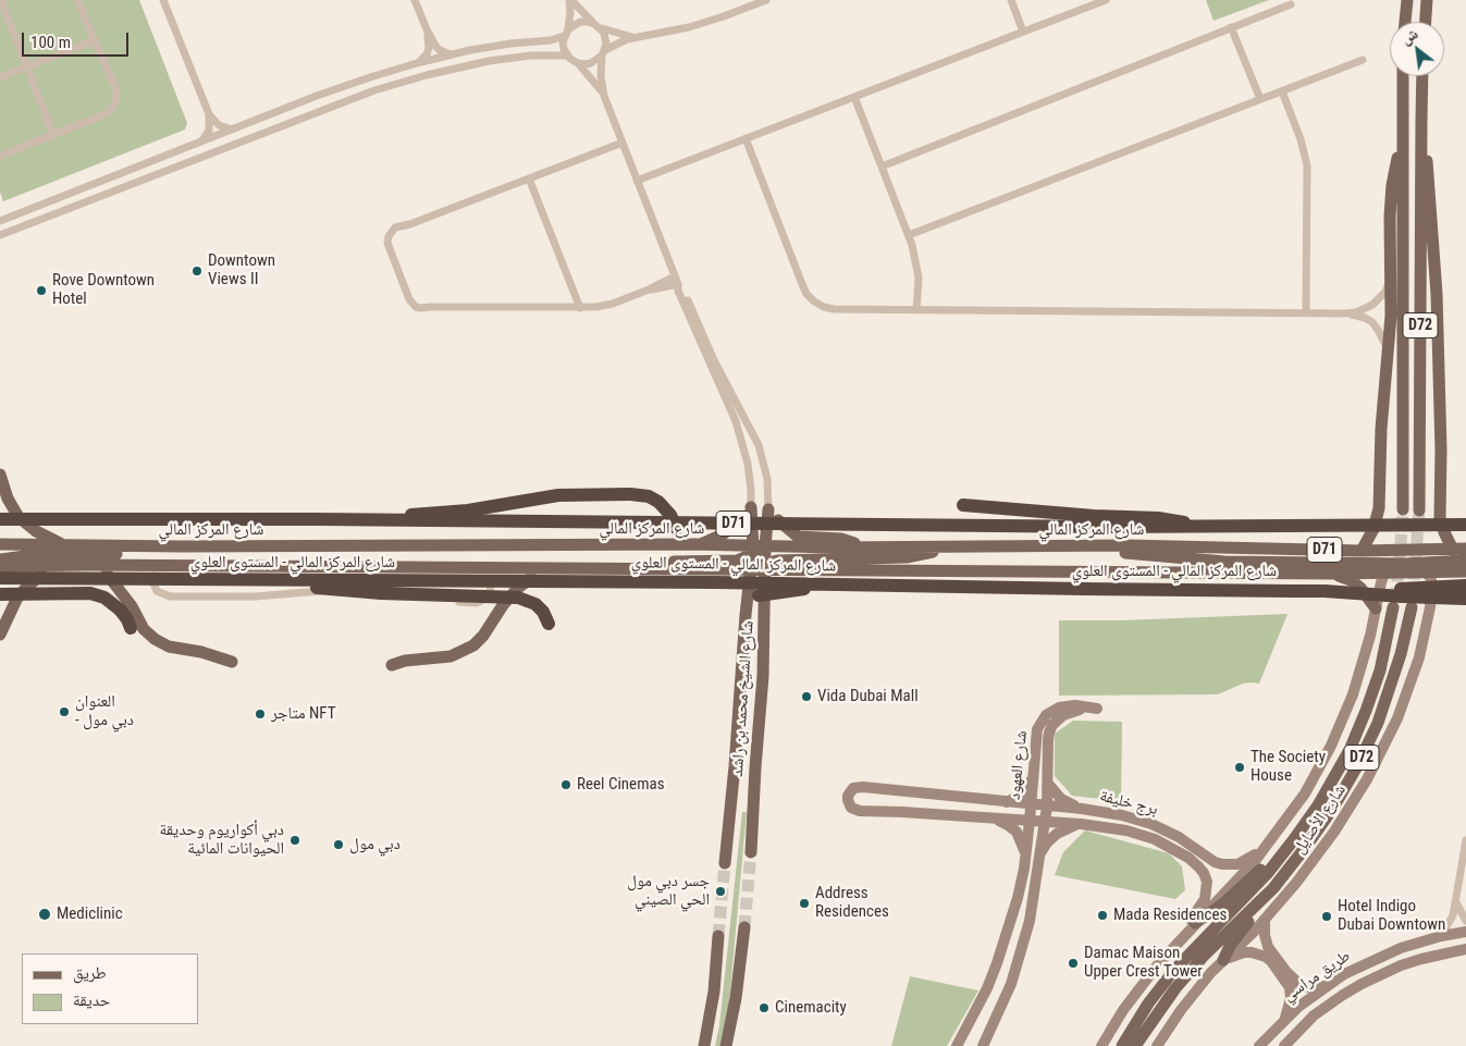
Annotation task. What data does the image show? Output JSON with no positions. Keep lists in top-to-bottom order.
{
  "streets": {
    "highway": ["D71", "شارع المركز المالي - المستوى العلوي"],
    "main road": [
      "D72",
      "شارع المركز المالي",
      "شارع الشيخ محمد بن راشد",
      "شارع الأصايل"
    ],
    "street": ["شارع العهود", "برج خليفة", "طريق مراسي"]
  },
  "crossings": [
    ["D71", "شارع المركز المالي - المستوى العلوي"],
    ["D71", "شارع الشيخ محمد بن راشد"],
    ["D71", "شارع الأصايل"],
    ["شارع المركز المالي", "شارع الشيخ محمد بن راشد"],
    ["شارع العهود", "برج خليفة"],
    ["برج خليفة", "شارع الأصايل"]
  ],
  "places": [
    "Downtown Views II",
    "Rove Downtown Hotel",
    "Vida Dubai Mall",
    "العنوان - دبي مول",
    "متاجر NFT",
    "The Society House",
    "Reel Cinemas",
    "دبي أكواريوم وحديقة الحيوانات المائية",
    "دبي مول",
    "جسر دبي مول الحي الصيني",
    "Address Residences",
    "Mediclinic",
    "Mada Residences",
    "Hotel Indigo Dubai Downtown",
    "Damac Maison Upper Crest Tower",
    "Cinemacity"
  ],
  "legend": ["طريق", "حديقة"],
  "scale_bar": "100 m",
  "north": "top left"
}
